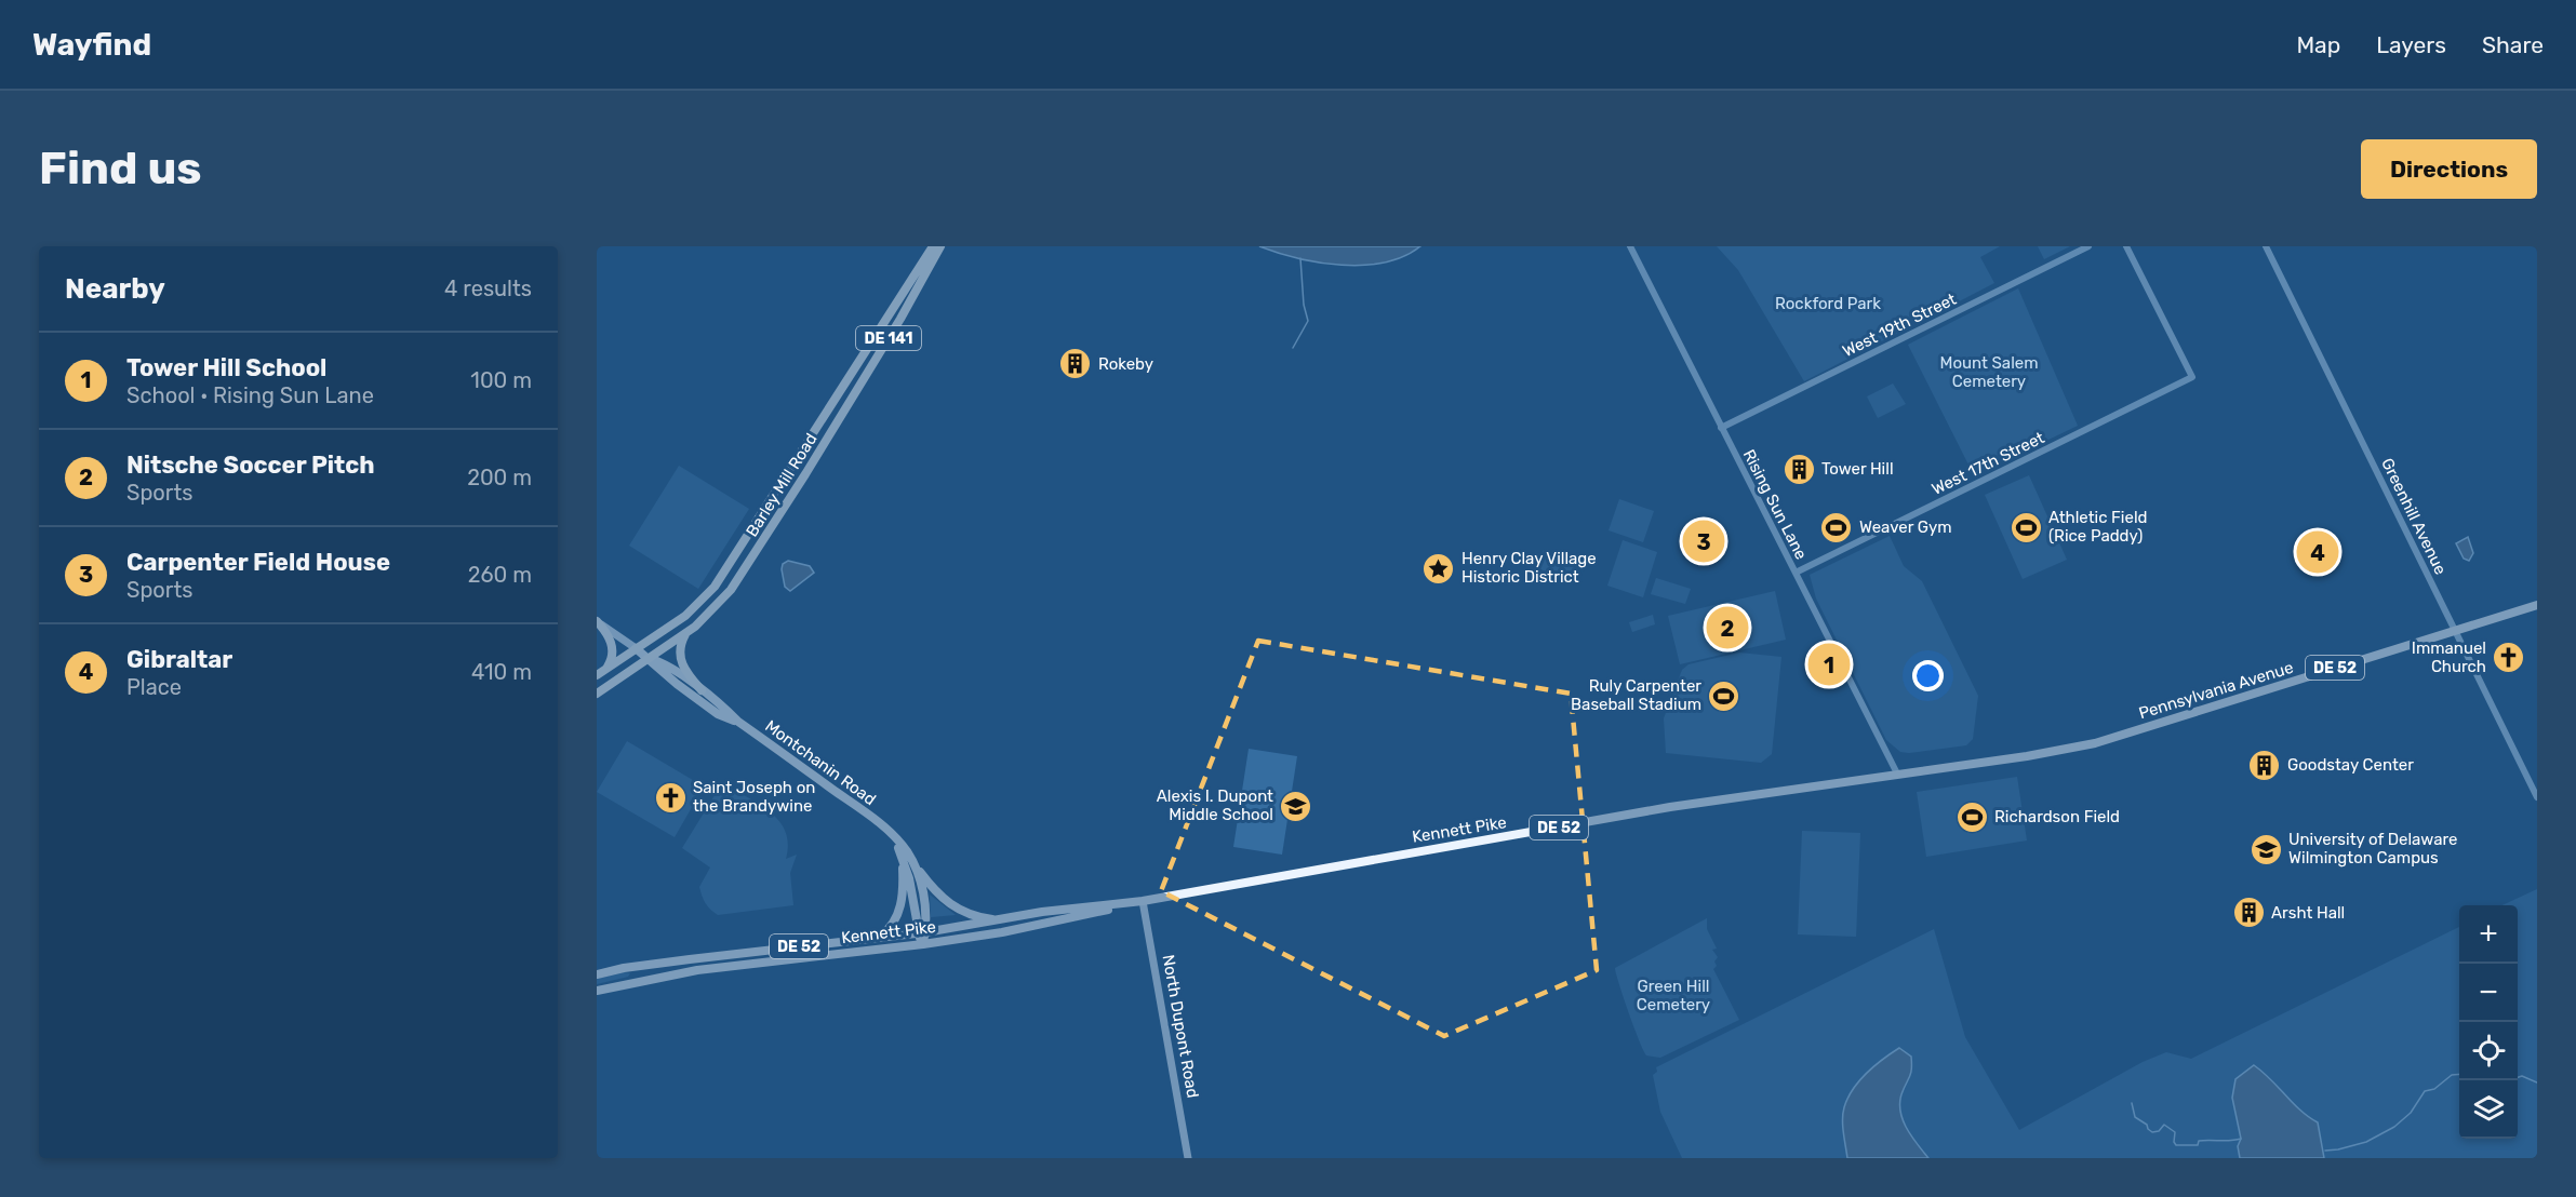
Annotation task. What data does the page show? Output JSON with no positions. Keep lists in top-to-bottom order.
{
  "streets": {
    "highway": ["DE 141", "Barley Mill Road"],
    "main road": [
      "DE 52",
      "Pennsylvania Avenue",
      "Montchanin Road",
      "Kennett Pike",
      "North Dupont Road"
    ],
    "street": [
      "West 19th Street",
      "West 17th Street",
      "Rising Sun Lane",
      "Greenhill Avenue"
    ]
  },
  "crossings": [
    ["West 19th Street", "Rising Sun Lane"],
    ["West 17th Street", "Rising Sun Lane"],
    ["Barley Mill Road", "Montchanin Road"],
    ["Rising Sun Lane", "Pennsylvania Avenue"],
    ["Rising Sun Lane", "Kennett Pike"],
    ["Greenhill Avenue", "Pennsylvania Avenue"],
    ["Pennsylvania Avenue", "Kennett Pike"],
    ["Montchanin Road", "Kennett Pike"],
    ["Kennett Pike", "North Dupont Road"]
  ],
  "parks": ["Rockford Park", "Mount Salem Cemetery", "Green Hill Cemetery"],
  "places": {
    "building": [
      "Rokeby",
      "Tower Hill",
      "Goodstay Center",
      "Arsht Hall"
    ],
    "sports": [
      "Weaver Gym",
      "Athletic Field (Rice Paddy)",
      "Ruly Carpenter Baseball Stadium",
      "Richardson Field"
    ],
    "place": ["Henry Clay Village Historic District"],
    "church": ["Immanuel Church", "Saint Joseph on the Brandywine"],
    "school or university": ["Alexis I. Dupont Middle School", "University of Delaware Wilmington Campus"]
  },
  "page": {
    "header": "Wayfind",
    "nav": ["Map", "Layers", "Share"],
    "buttons": "Directions",
    "title": "Find us",
    "heading": ["Nearby", "4 results"],
    "list": [
      {
        "mark": "1",
        "name": "Tower Hill School",
        "note": "School · Rising Sun Lane",
        "value": "100 m"
      },
      {
        "mark": "2",
        "name": "Nitsche Soccer Pitch",
        "note": "Sports",
        "value": "200 m"
      },
      {
        "mark": "3",
        "name": "Carpenter Field House",
        "note": "Sports",
        "value": "260 m"
      },
      {
        "mark": "4",
        "name": "Gibraltar",
        "note": "Place",
        "value": "410 m"
      }
    ],
    "pins": [
      "3",
      "4",
      "2",
      "1"
    ],
    "map_buttons": ["+", "−"]
  }
}
